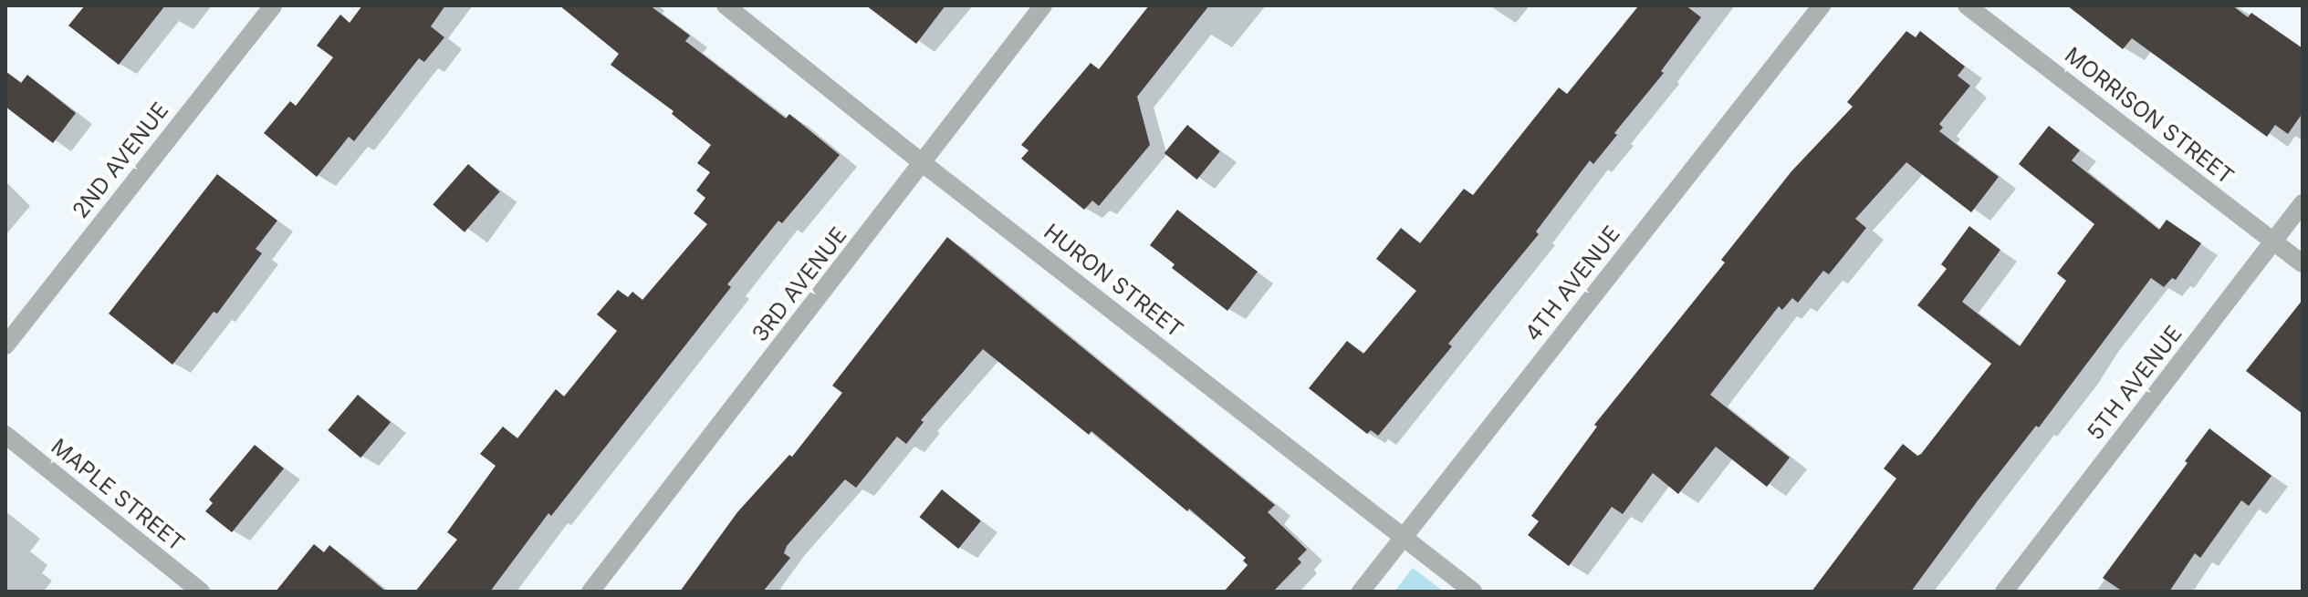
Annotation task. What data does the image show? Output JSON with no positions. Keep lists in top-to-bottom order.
{
  "streets": {
    "street": [
      "MORRISON STREET",
      "2ND AVENUE",
      "HURON STREET",
      "4TH AVENUE",
      "3RD AVENUE",
      "5TH AVENUE",
      "MAPLE STREET"
    ]
  },
  "crossings": [
    ["MORRISON STREET", "5TH AVENUE"],
    ["HURON STREET", "4TH AVENUE"],
    ["HURON STREET", "3RD AVENUE"]
  ]
}
